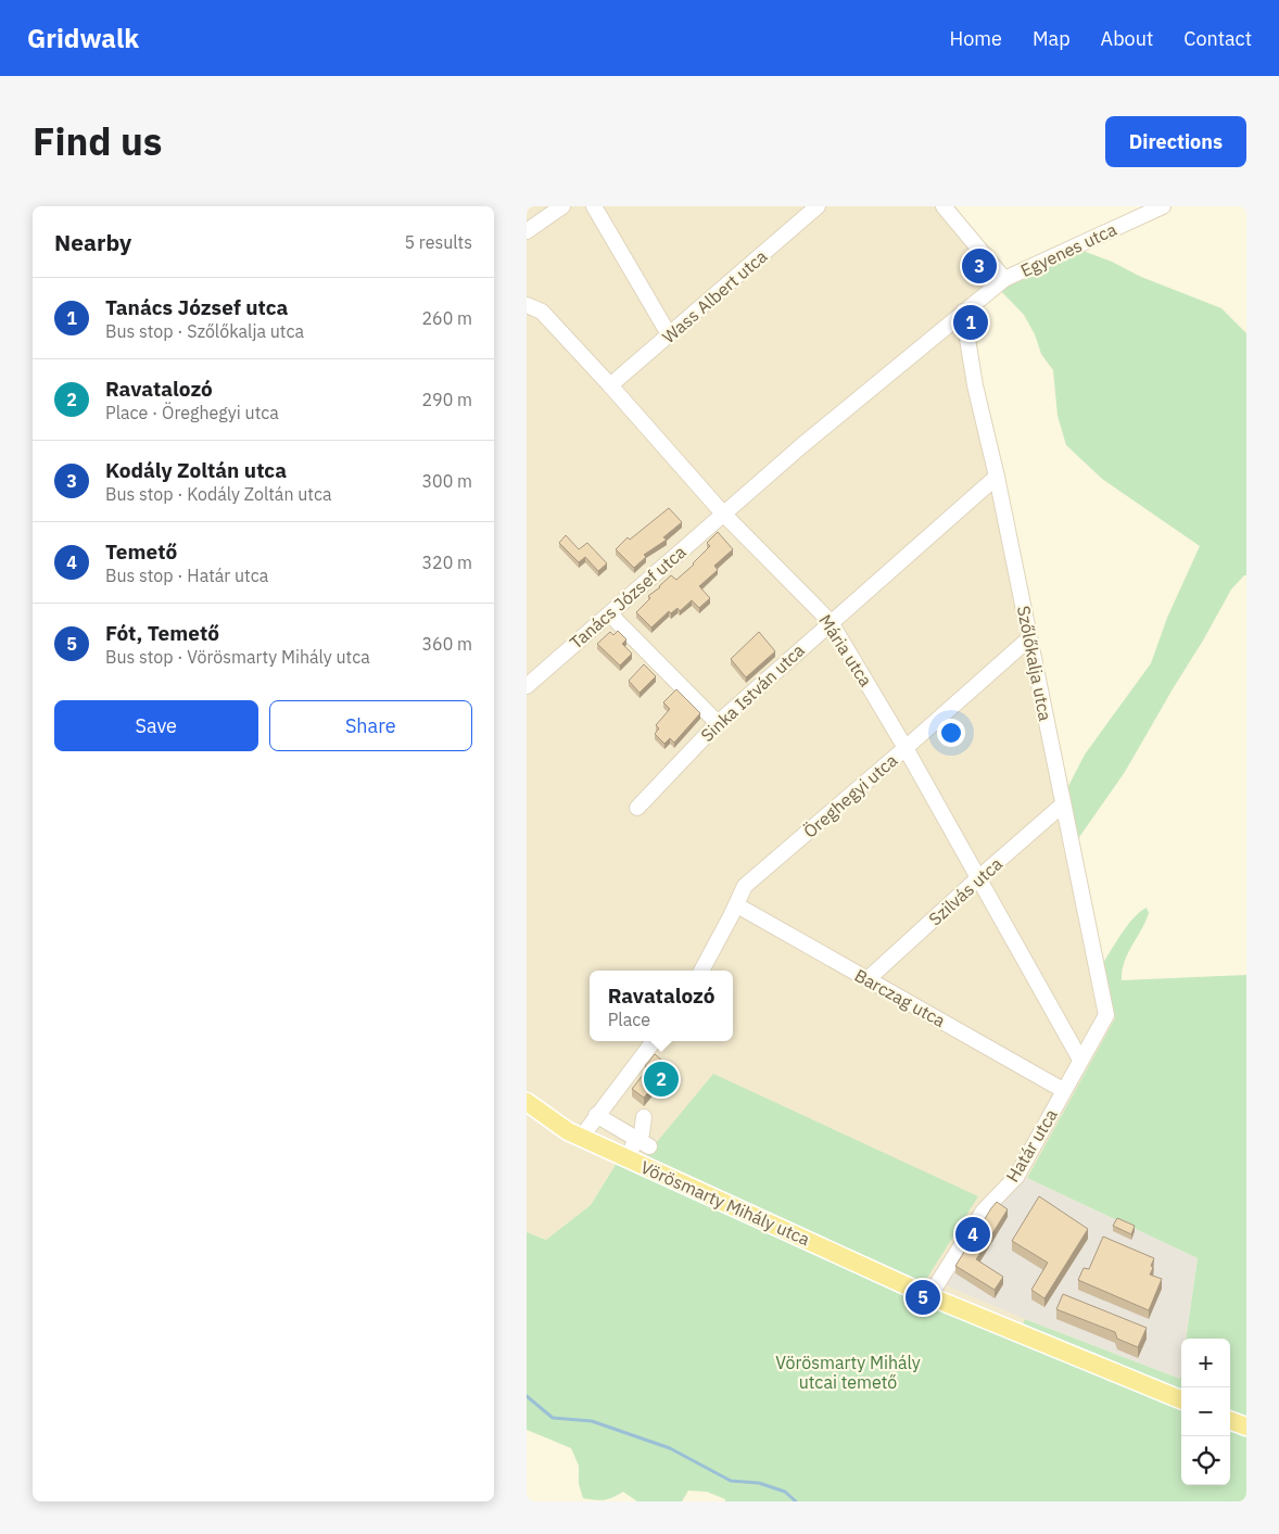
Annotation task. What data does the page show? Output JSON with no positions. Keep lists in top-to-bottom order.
{
  "streets": {
    "main road": ["Vörösmarty Mihály utca"],
    "street": [
      "Egyenes utca",
      "Wass Albert utca",
      "Tanács József utca",
      "Mária utca",
      "Szőlőkalja utca",
      "Sinka István utca",
      "Öreghegyi utca",
      "Szilvás utca",
      "Barczag utca",
      "Határ utca"
    ]
  },
  "crossings": [
    ["Egyenes utca", "Tanács József utca"],
    ["Wass Albert utca", "Mária utca"],
    ["Tanács József utca", "Mária utca"],
    ["Tanács József utca", "Szőlőkalja utca"],
    ["Mária utca", "Sinka István utca"],
    ["Mária utca", "Öreghegyi utca"],
    ["Mária utca", "Szilvás utca"],
    ["Mária utca", "Határ utca"],
    ["Szőlőkalja utca", "Sinka István utca"],
    ["Szőlőkalja utca", "Öreghegyi utca"],
    ["Szőlőkalja utca", "Szilvás utca"],
    ["Szőlőkalja utca", "Határ utca"],
    ["Öreghegyi utca", "Barczag utca"],
    ["Szilvás utca", "Barczag utca"],
    ["Barczag utca", "Határ utca"],
    ["Határ utca", "Vörösmarty Mihály utca"]
  ],
  "parks": ["Vörösmarty Mihály utcai temető"],
  "page": {
    "header": "Gridwalk",
    "nav": [
      "Home",
      "Map",
      "About",
      "Contact"
    ],
    "title": "Find us",
    "buttons": [
      "Directions",
      ["Save", "Share"]
    ],
    "heading": ["Nearby", "5 results"],
    "pins": [
      "3",
      "1",
      "2",
      "4",
      "5"
    ],
    "list": [
      {
        "mark": "1",
        "name": "Tanács József utca",
        "note": "Bus stop · Szőlőkalja utca",
        "value": "260 m"
      },
      {
        "mark": "2",
        "name": "Ravatalozó",
        "note": "Place · Öreghegyi utca",
        "value": "290 m"
      },
      {
        "mark": "3",
        "name": "Kodály Zoltán utca",
        "note": "Bus stop · Kodály Zoltán utca",
        "value": "300 m"
      },
      {
        "mark": "4",
        "name": "Temető",
        "note": "Bus stop · Határ utca",
        "value": "320 m"
      },
      {
        "mark": "5",
        "name": "Fót, Temető",
        "note": "Bus stop · Vörösmarty Mihály utca",
        "value": "360 m"
      }
    ],
    "popup": ["Ravatalozó", "Place"],
    "map_buttons": ["+", "−"]
  }
}
